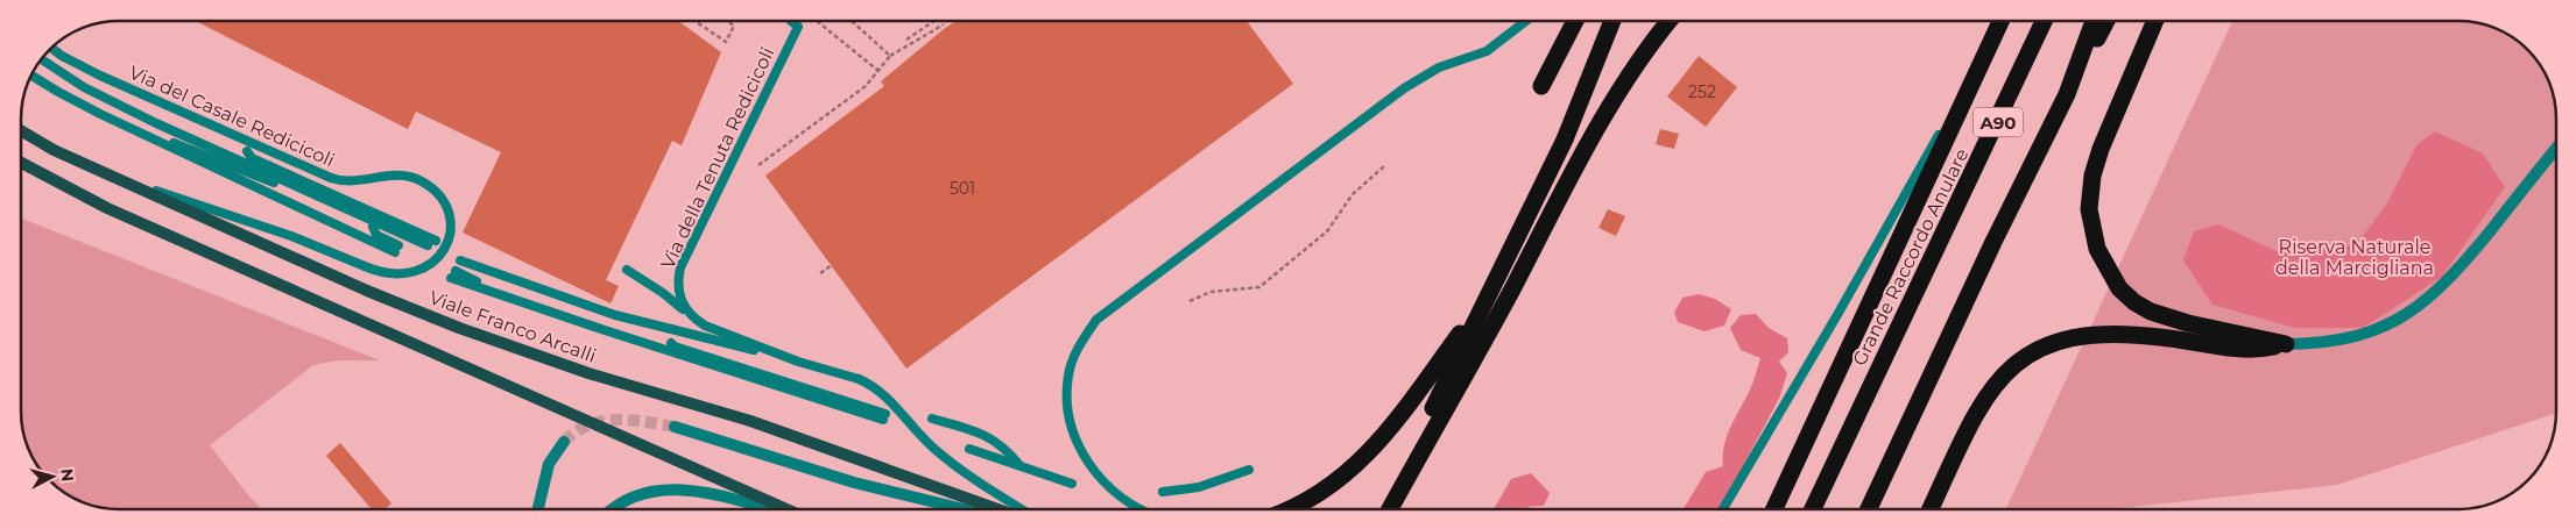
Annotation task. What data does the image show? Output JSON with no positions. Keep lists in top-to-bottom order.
{
  "streets": {
    "highway": ["A90", "Grande Raccordo Anulare"],
    "main road": ["Viale Franco Arcalli"],
    "lane": ["Via del Casale Redicicoli", "Via della Tenuta Redicicoli"]
  },
  "crossings": [
    ["Via del Casale Redicicoli", "Viale Franco Arcalli"]
  ],
  "parks": ["Riserva Naturale della Marcigliana"],
  "house_numbers": ["252", "501"],
  "north": "right"
}
